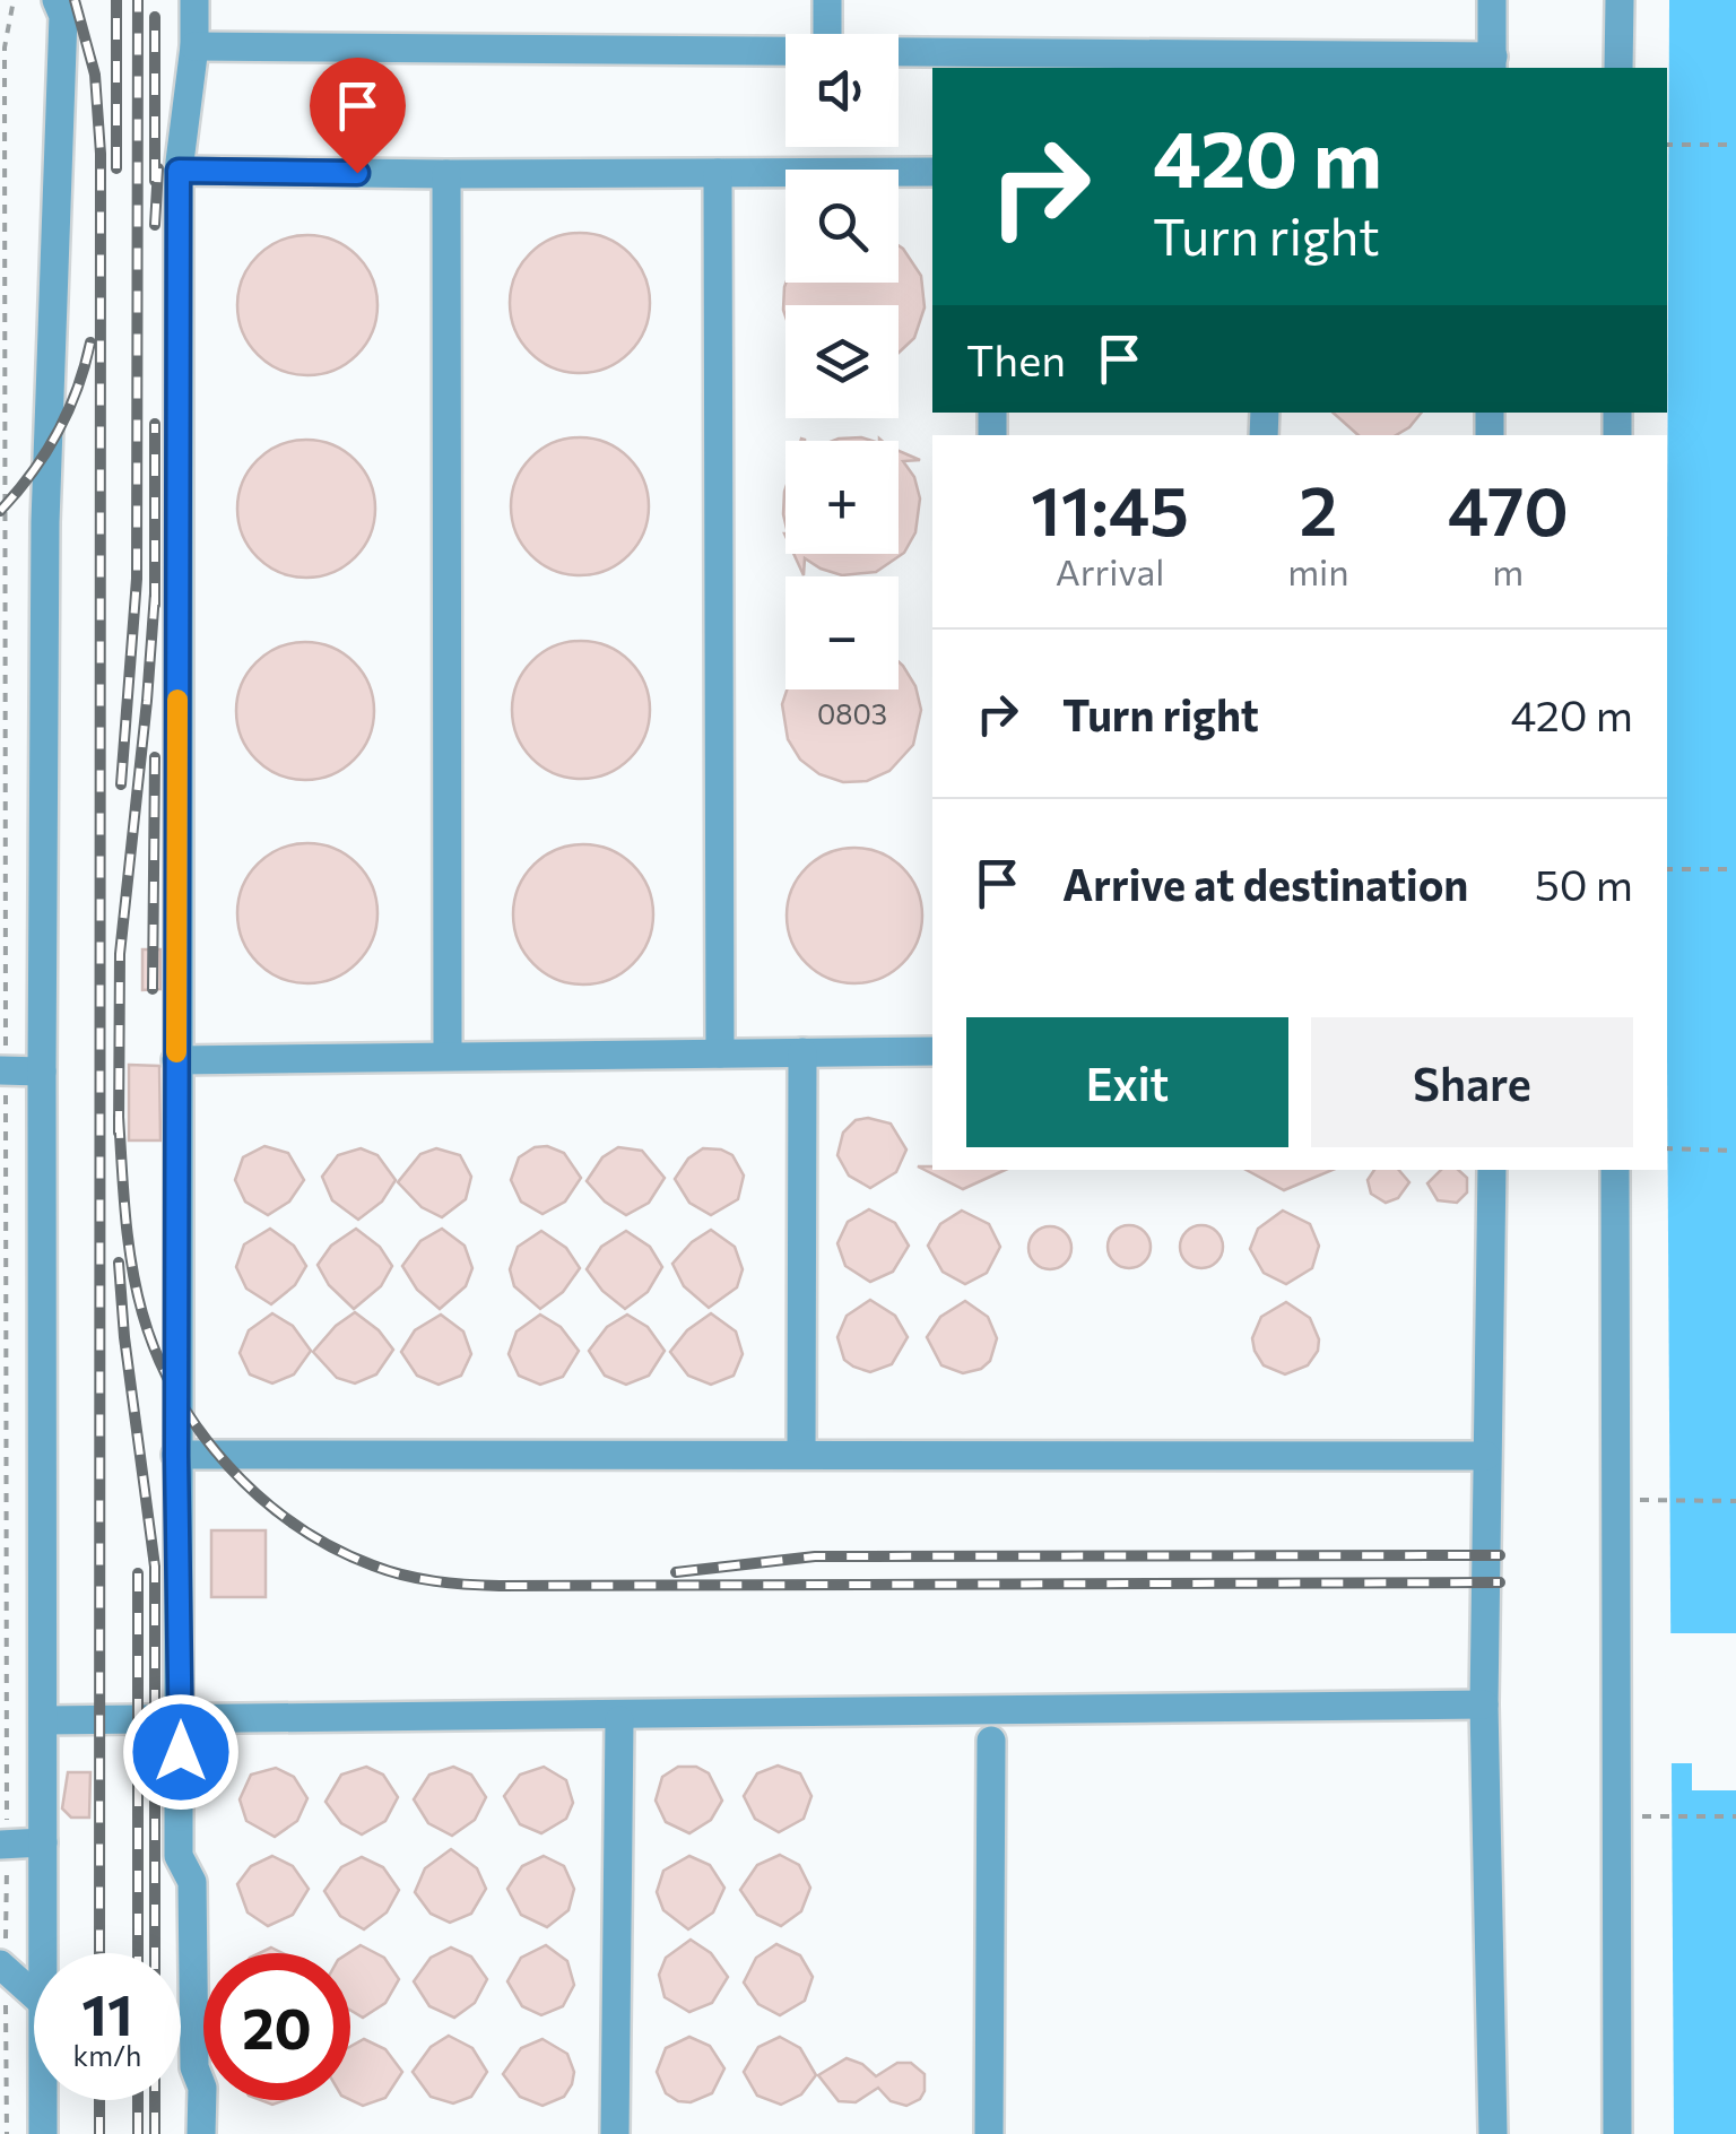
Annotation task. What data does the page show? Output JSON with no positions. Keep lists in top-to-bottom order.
{
  "house_numbers": ["0803"],
  "page": {
    "map_buttons": ["+", "−"],
    "turn": ["420 m", "Turn right"],
    "then": "Then",
    "eta": [
      "11:45",
      "Arrival",
      "2",
      "min",
      "470",
      "m"
    ],
    "list": [
      {
        "name": "Turn right",
        "value": "420 m"
      },
      {
        "name": "Arrive at destination",
        "value": "50 m"
      }
    ],
    "buttons": ["Exit", "Share"],
    "speed": "11 km/h",
    "limit": "20"
  }
}
